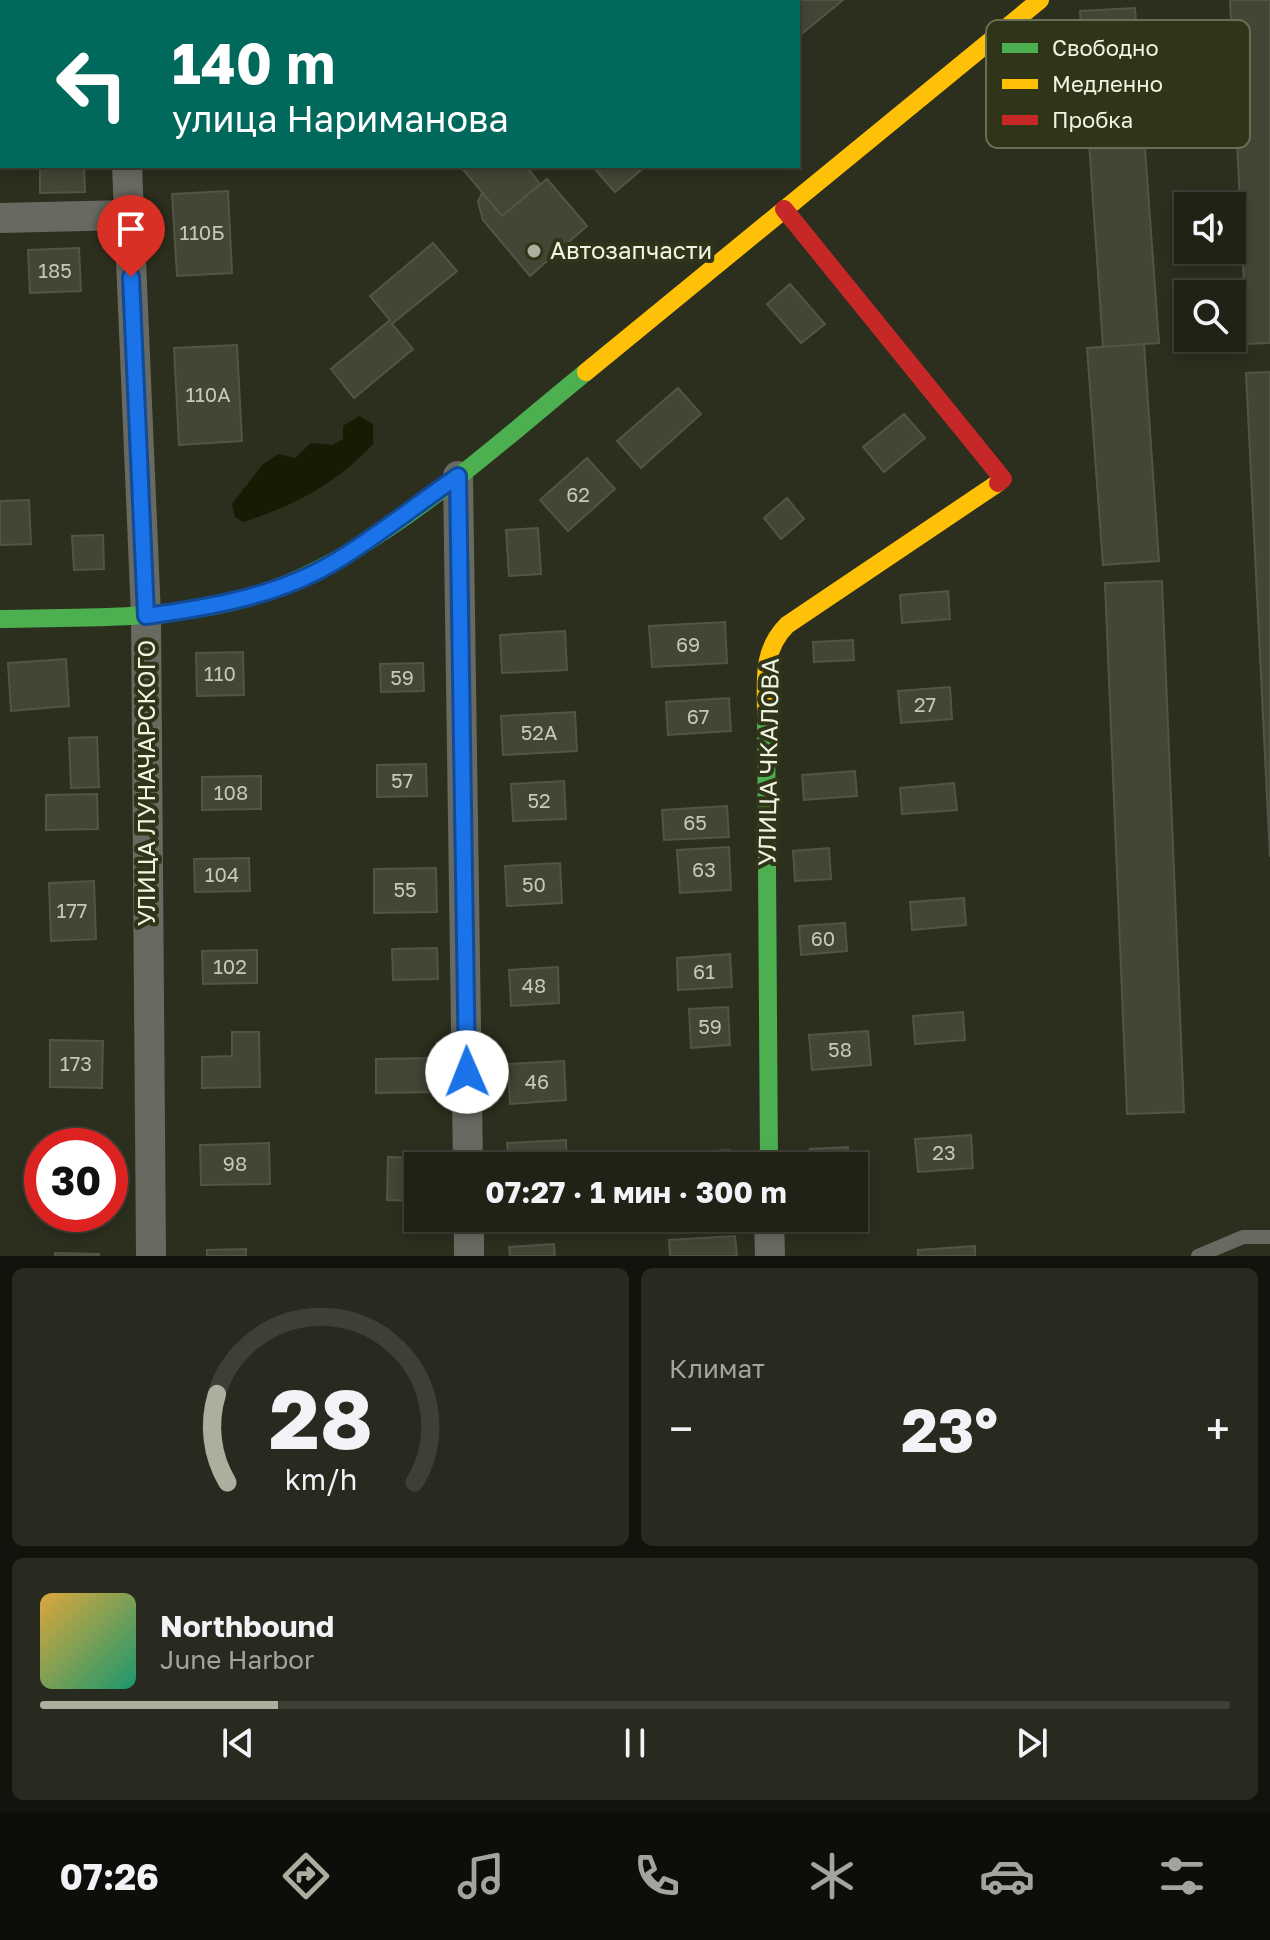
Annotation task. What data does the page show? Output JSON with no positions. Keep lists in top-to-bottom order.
{
  "streets": {
    "main road": ["УЛИЦА ЧКАЛОВА"],
    "street": ["УЛИЦА ЛУНАЧАРСКОГО"]
  },
  "places": ["Автозапчасти"],
  "house_numbers": [
    "110Б",
    "185",
    "110А",
    "62",
    "69",
    "110",
    "59",
    "27",
    "67",
    "52А",
    "57",
    "108",
    "52",
    "65",
    "63",
    "104",
    "50",
    "55",
    "177",
    "60",
    "102",
    "61",
    "48",
    "59",
    "58",
    "173",
    "46",
    "23",
    "98"
  ],
  "legend": ["Свободно", "Медленно", "Пробка"],
  "page": {
    "turn": ["140 m", "улица Нариманова"],
    "limit": "30",
    "trip": "07:27 · 1 мин · 300 m",
    "tile": "Климат",
    "heat": ["−", "23°", "+"],
    "song": ["Northbound", "June Harbor"],
    "tabs": "07:26",
    "gauge": ["28", "km/h"]
  }
}
